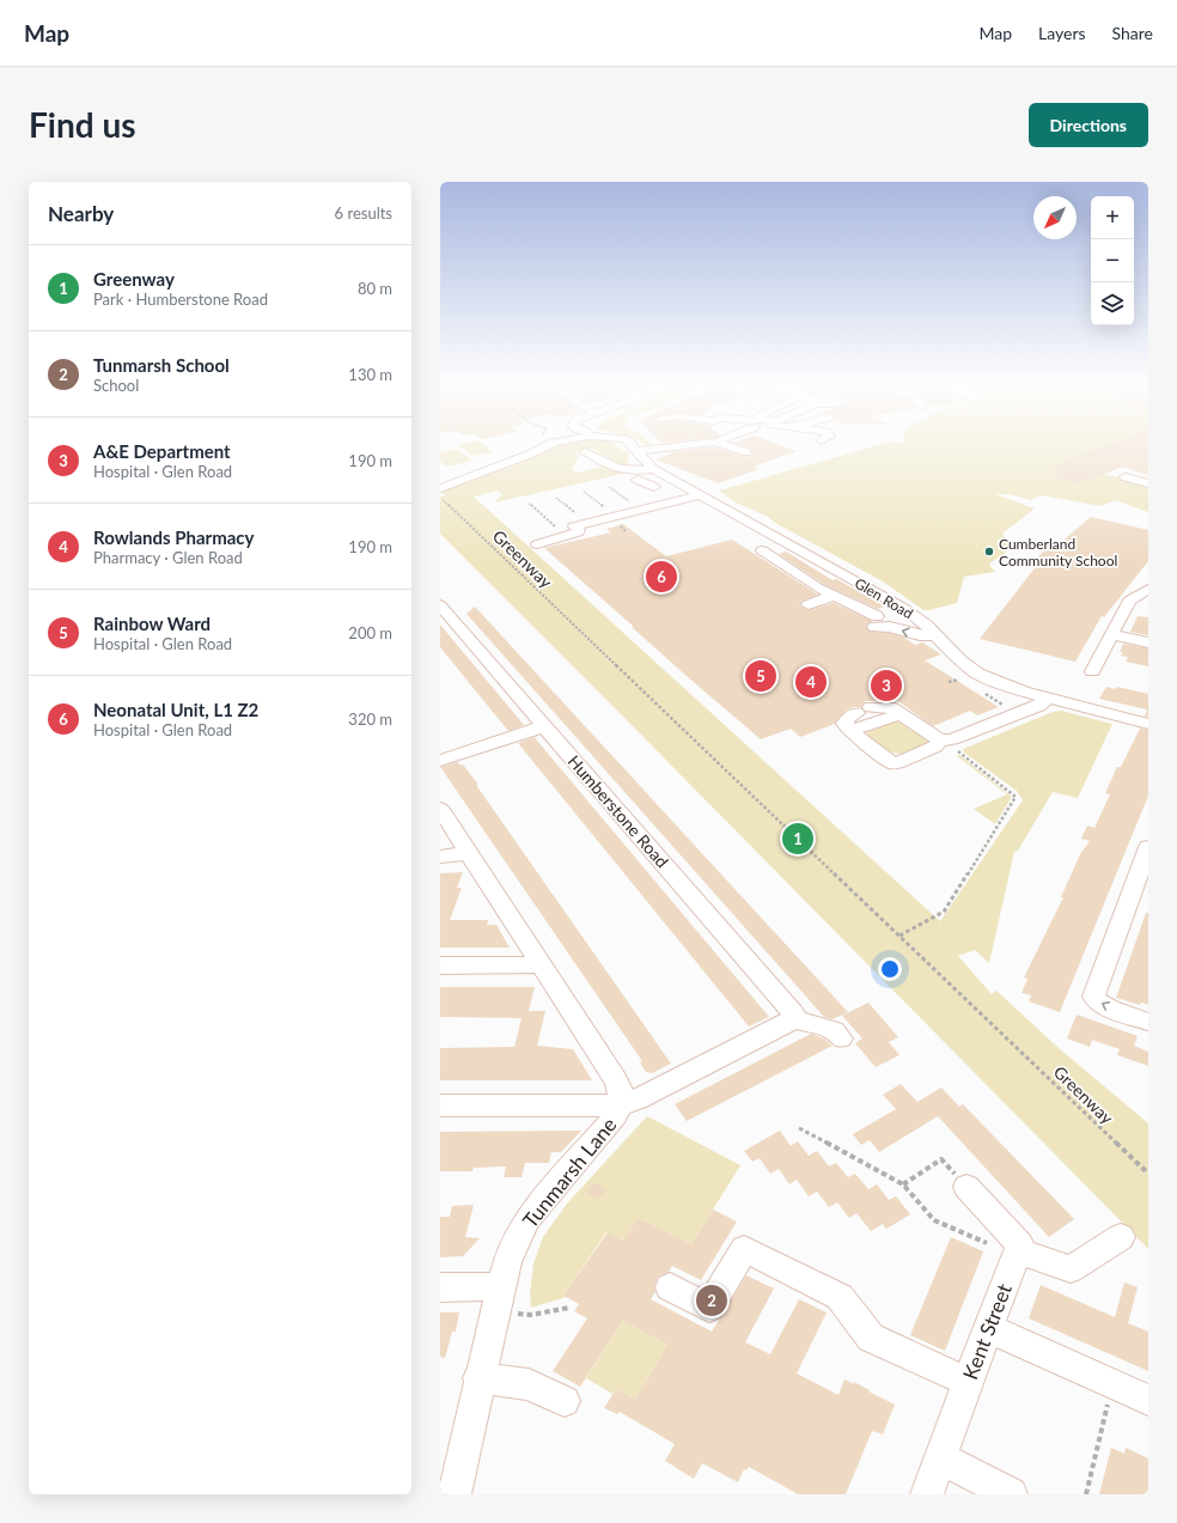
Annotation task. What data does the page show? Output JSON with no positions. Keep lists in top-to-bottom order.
{
  "streets": {
    "street": [
      "Glen Road",
      "Humberstone Road",
      "Tunmarsh Lane",
      "Kent Street"
    ],
    "path": ["Greenway"]
  },
  "places": ["Cumberland Community School"],
  "north": "bottom left",
  "page": {
    "header": "Map",
    "nav": ["Map", "Layers", "Share"],
    "buttons": "Directions",
    "title": "Find us",
    "heading": ["Nearby", "6 results"],
    "map_buttons": ["+", "−"],
    "list": [
      {
        "mark": "1",
        "name": "Greenway",
        "note": "Park · Humberstone Road",
        "value": "80 m"
      },
      {
        "mark": "2",
        "name": "Tunmarsh School",
        "note": "School",
        "value": "130 m"
      },
      {
        "mark": "3",
        "name": "A&E Department",
        "note": "Hospital · Glen Road",
        "value": "190 m"
      },
      {
        "mark": "4",
        "name": "Rowlands Pharmacy",
        "note": "Pharmacy · Glen Road",
        "value": "190 m"
      },
      {
        "mark": "5",
        "name": "Rainbow Ward",
        "note": "Hospital · Glen Road",
        "value": "200 m"
      },
      {
        "mark": "6",
        "name": "Neonatal Unit, L1 Z2",
        "note": "Hospital · Glen Road",
        "value": "320 m"
      }
    ],
    "pins": [
      "6",
      "5",
      "4",
      "3",
      "1",
      "2"
    ]
  }
}
